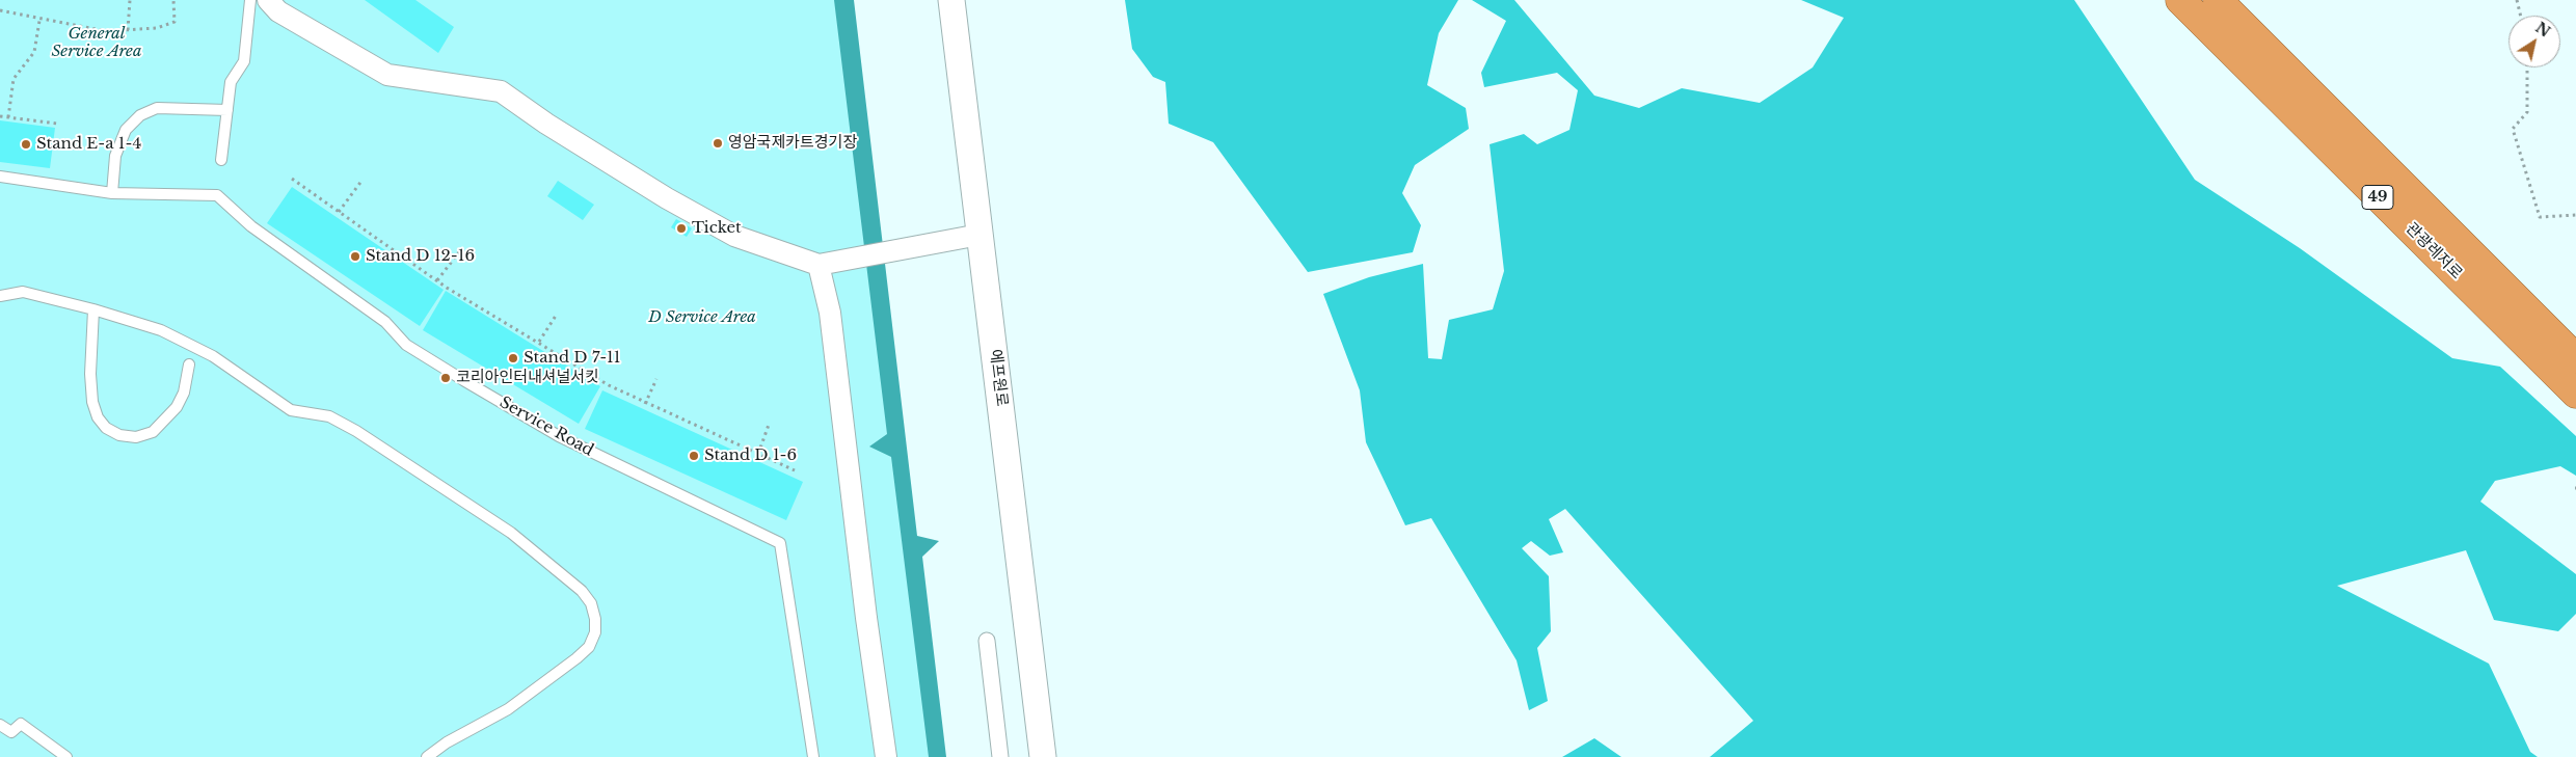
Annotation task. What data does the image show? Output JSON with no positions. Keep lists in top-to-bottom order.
{
  "streets": {
    "highway": ["49", "관광레저로"],
    "street": ["에프원로"],
    "lane": ["Service Road"]
  },
  "parks": ["General Service Area", "D Service Area"],
  "places": [
    "영암국제카트경기장",
    "Stand E-a 1-4",
    "Ticket",
    "Stand D 12-16",
    "Stand D 7-11",
    "코리아인터내셔널서킷",
    "Stand D 1-6"
  ],
  "north": "top right"
}
